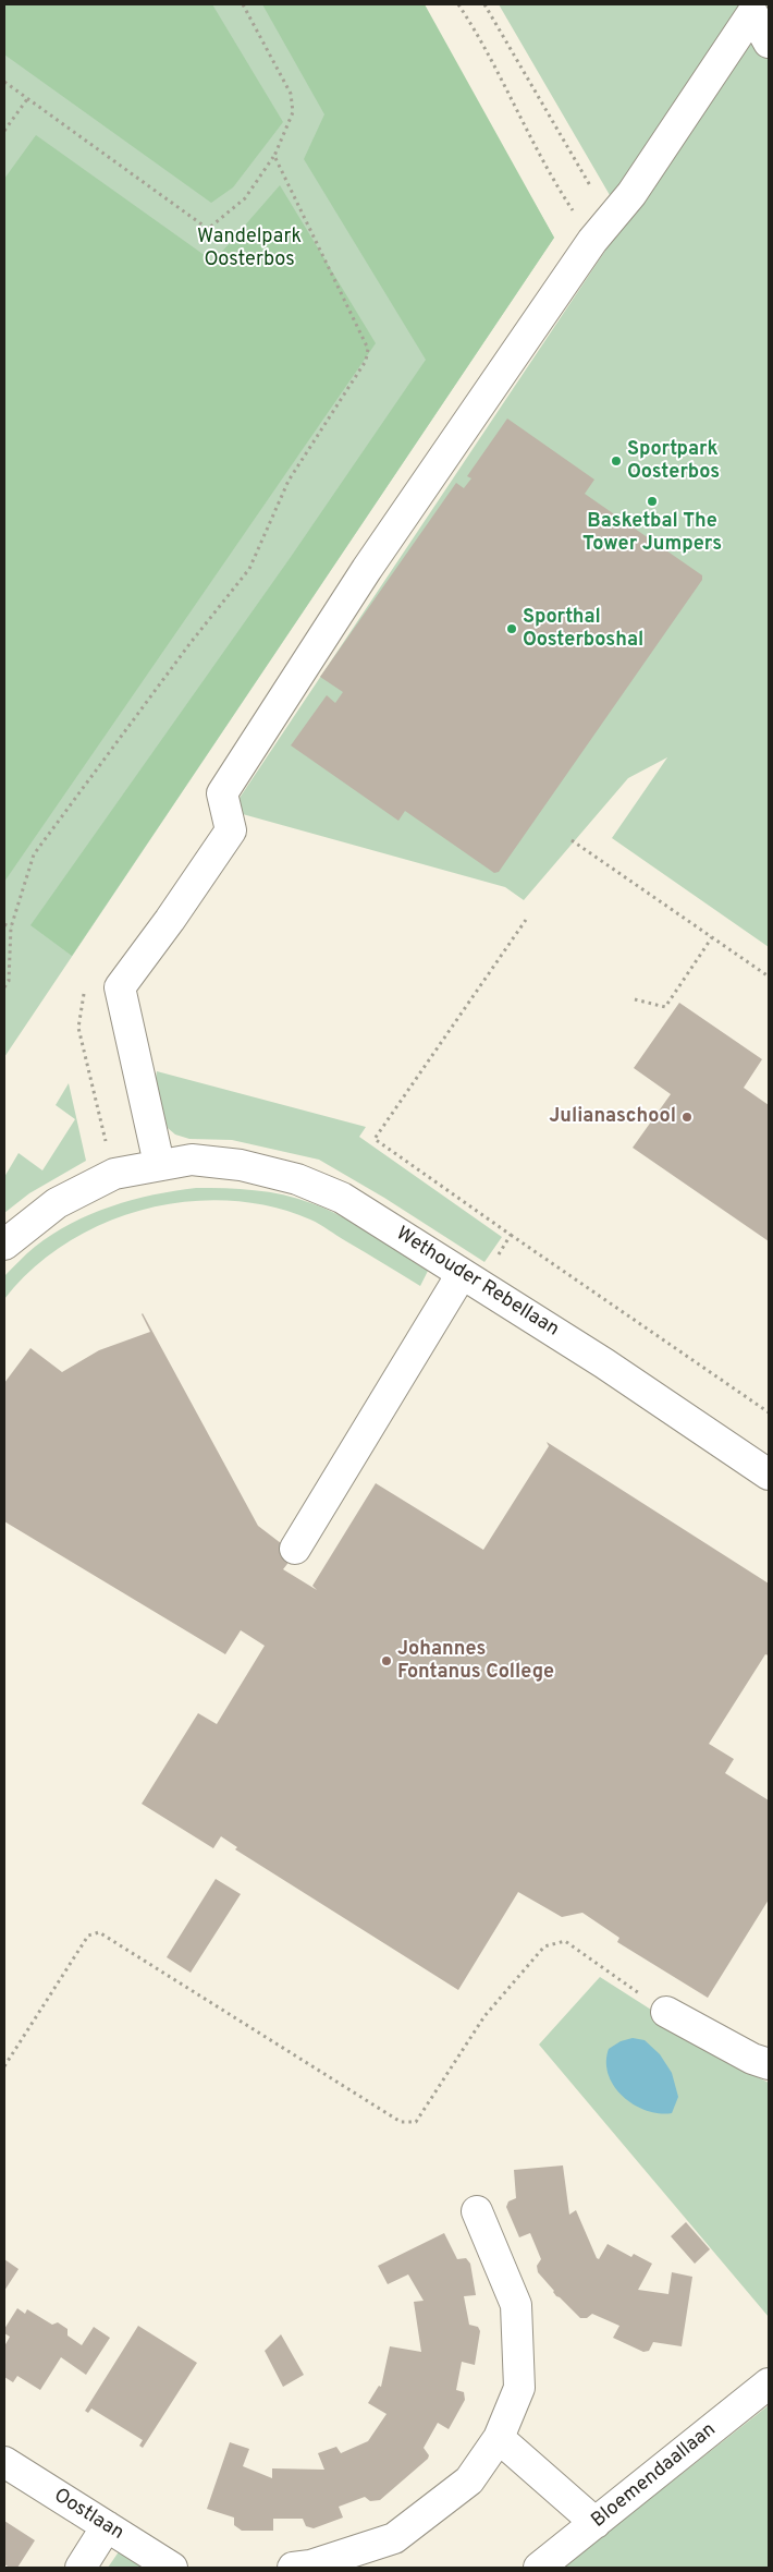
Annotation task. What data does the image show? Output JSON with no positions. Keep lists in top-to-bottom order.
{
  "streets": {
    "street": ["Wethouder Rebellaan", "Bloemendaallaan", "Oostlaan"]
  },
  "parks": ["Wandelpark Oosterbos"],
  "places": [
    "Sportpark Oosterbos",
    "Basketbal The Tower Jumpers",
    "Sporthal Oosterboshal",
    "Julianaschool",
    "Johannes Fontanus College"
  ]
}
